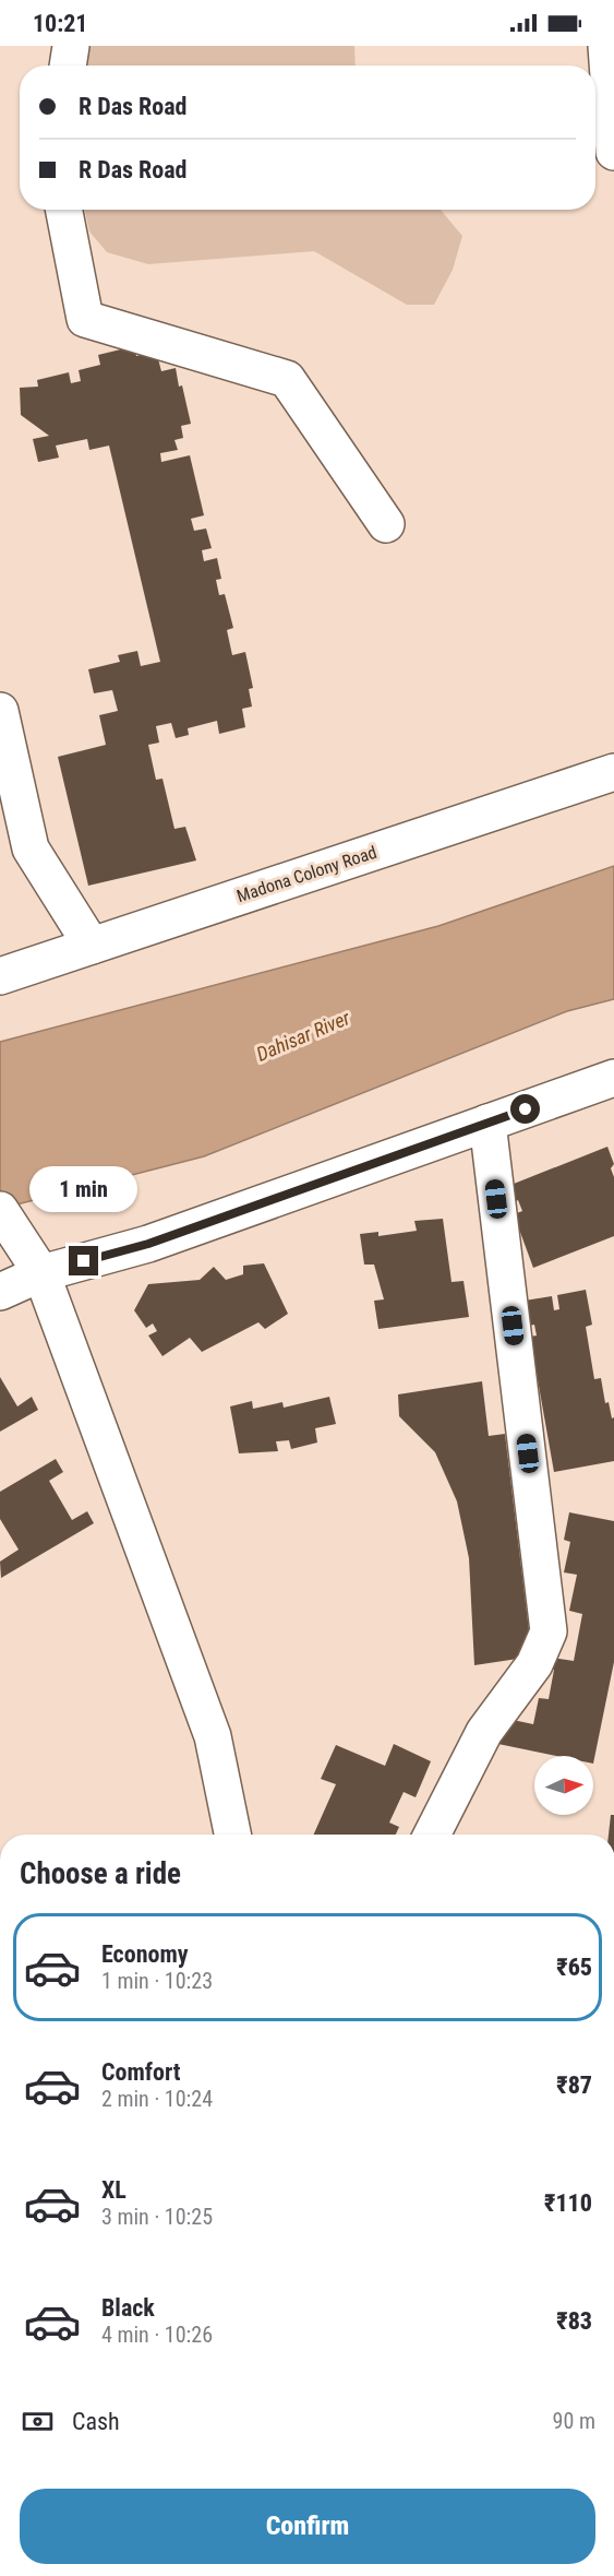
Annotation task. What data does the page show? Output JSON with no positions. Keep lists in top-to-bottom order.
{
  "streets": {
    "street": ["Madona Colony Road"]
  },
  "water": ["Dahisar River"],
  "north": "right",
  "page": {
    "status": "10:21",
    "banner": ["R Das Road", "R Das Road"],
    "bubble": "1 min",
    "heading": "Choose a ride",
    "list": [
      {
        "name": "Economy",
        "note": "1 min · 10:23",
        "value": "₹65"
      },
      {
        "name": "Comfort",
        "note": "2 min · 10:24",
        "value": "₹87"
      },
      {
        "name": "XL",
        "note": "3 min · 10:25",
        "value": "₹110"
      },
      {
        "name": "Black",
        "note": "4 min · 10:26",
        "value": "₹83"
      }
    ],
    "pay": ["Cash", "90 m"],
    "buttons": "Confirm"
  }
}
